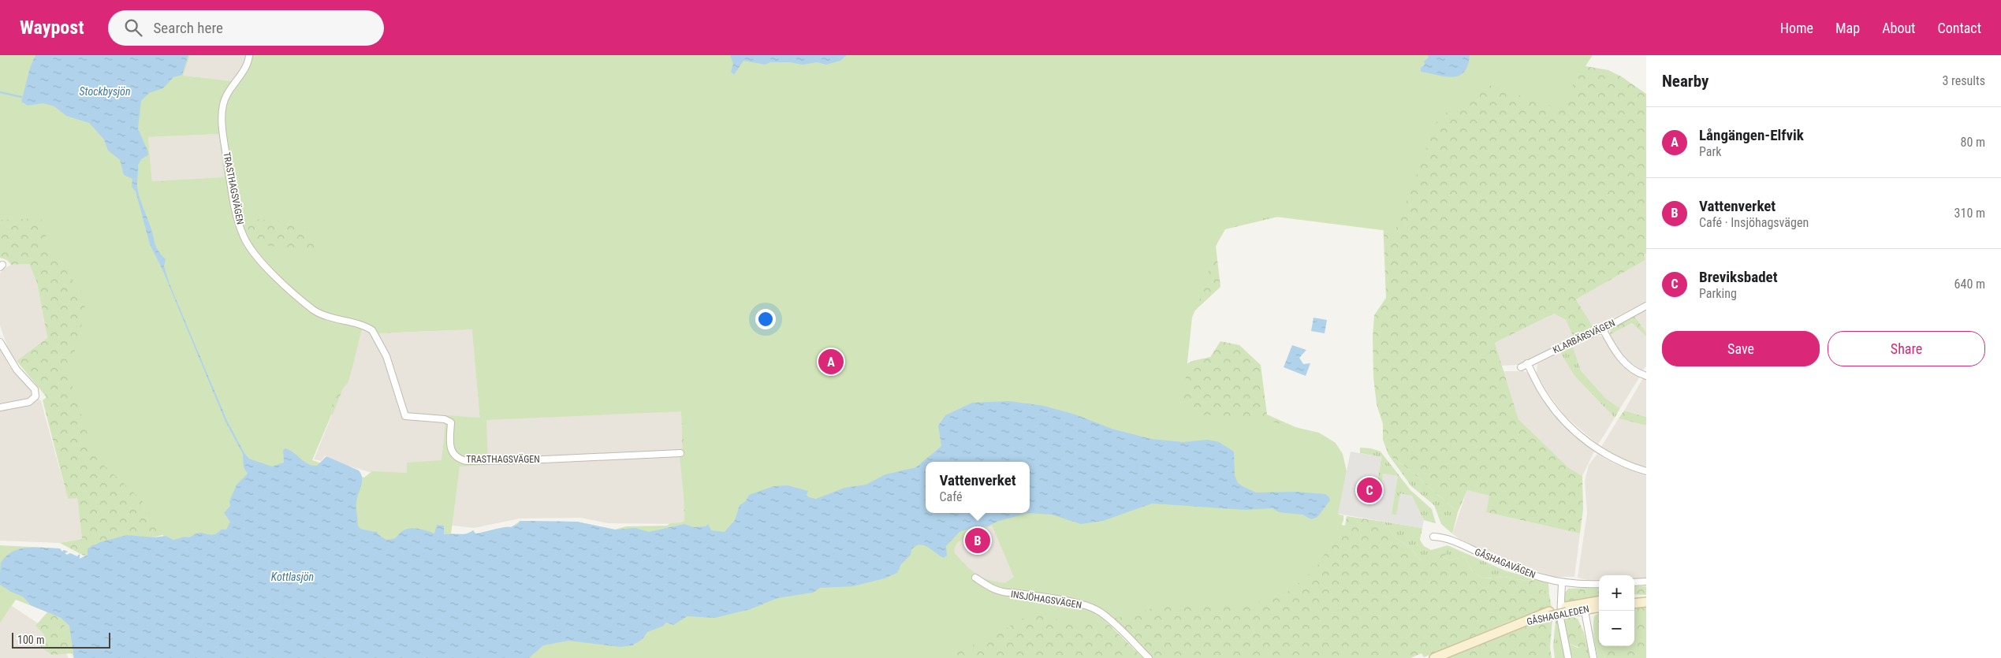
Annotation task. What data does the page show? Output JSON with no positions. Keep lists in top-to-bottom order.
{
  "streets": {
    "main road": ["GÅSHAGALEDEN"],
    "street": [
      "TRASTHAGSVÄGEN",
      "KLARBÄRSVÄGEN",
      "GÅSHAGAVÄGEN",
      "INSJÖHAGSVÄGEN"
    ]
  },
  "water": ["Stockbysjön", "Kottlasjön"],
  "scale_bar": "100 m",
  "page": {
    "header": "Waypost",
    "search": "Search here",
    "nav": [
      "Home",
      "Map",
      "About",
      "Contact"
    ],
    "heading": ["Nearby", "3 results"],
    "list": [
      {
        "mark": "A",
        "name": "Långängen-Elfvik",
        "note": "Park",
        "value": "80 m"
      },
      {
        "mark": "B",
        "name": "Vattenverket",
        "note": "Café · Insjöhagsvägen",
        "value": "310 m"
      },
      {
        "mark": "C",
        "name": "Breviksbadet",
        "note": "Parking",
        "value": "640 m"
      }
    ],
    "buttons": ["Save", "Share"],
    "pins": ["A", "C", "B"],
    "popup": ["Vattenverket", "Café"],
    "map_buttons": ["+", "−"],
    "scale": "100 m"
  }
}
